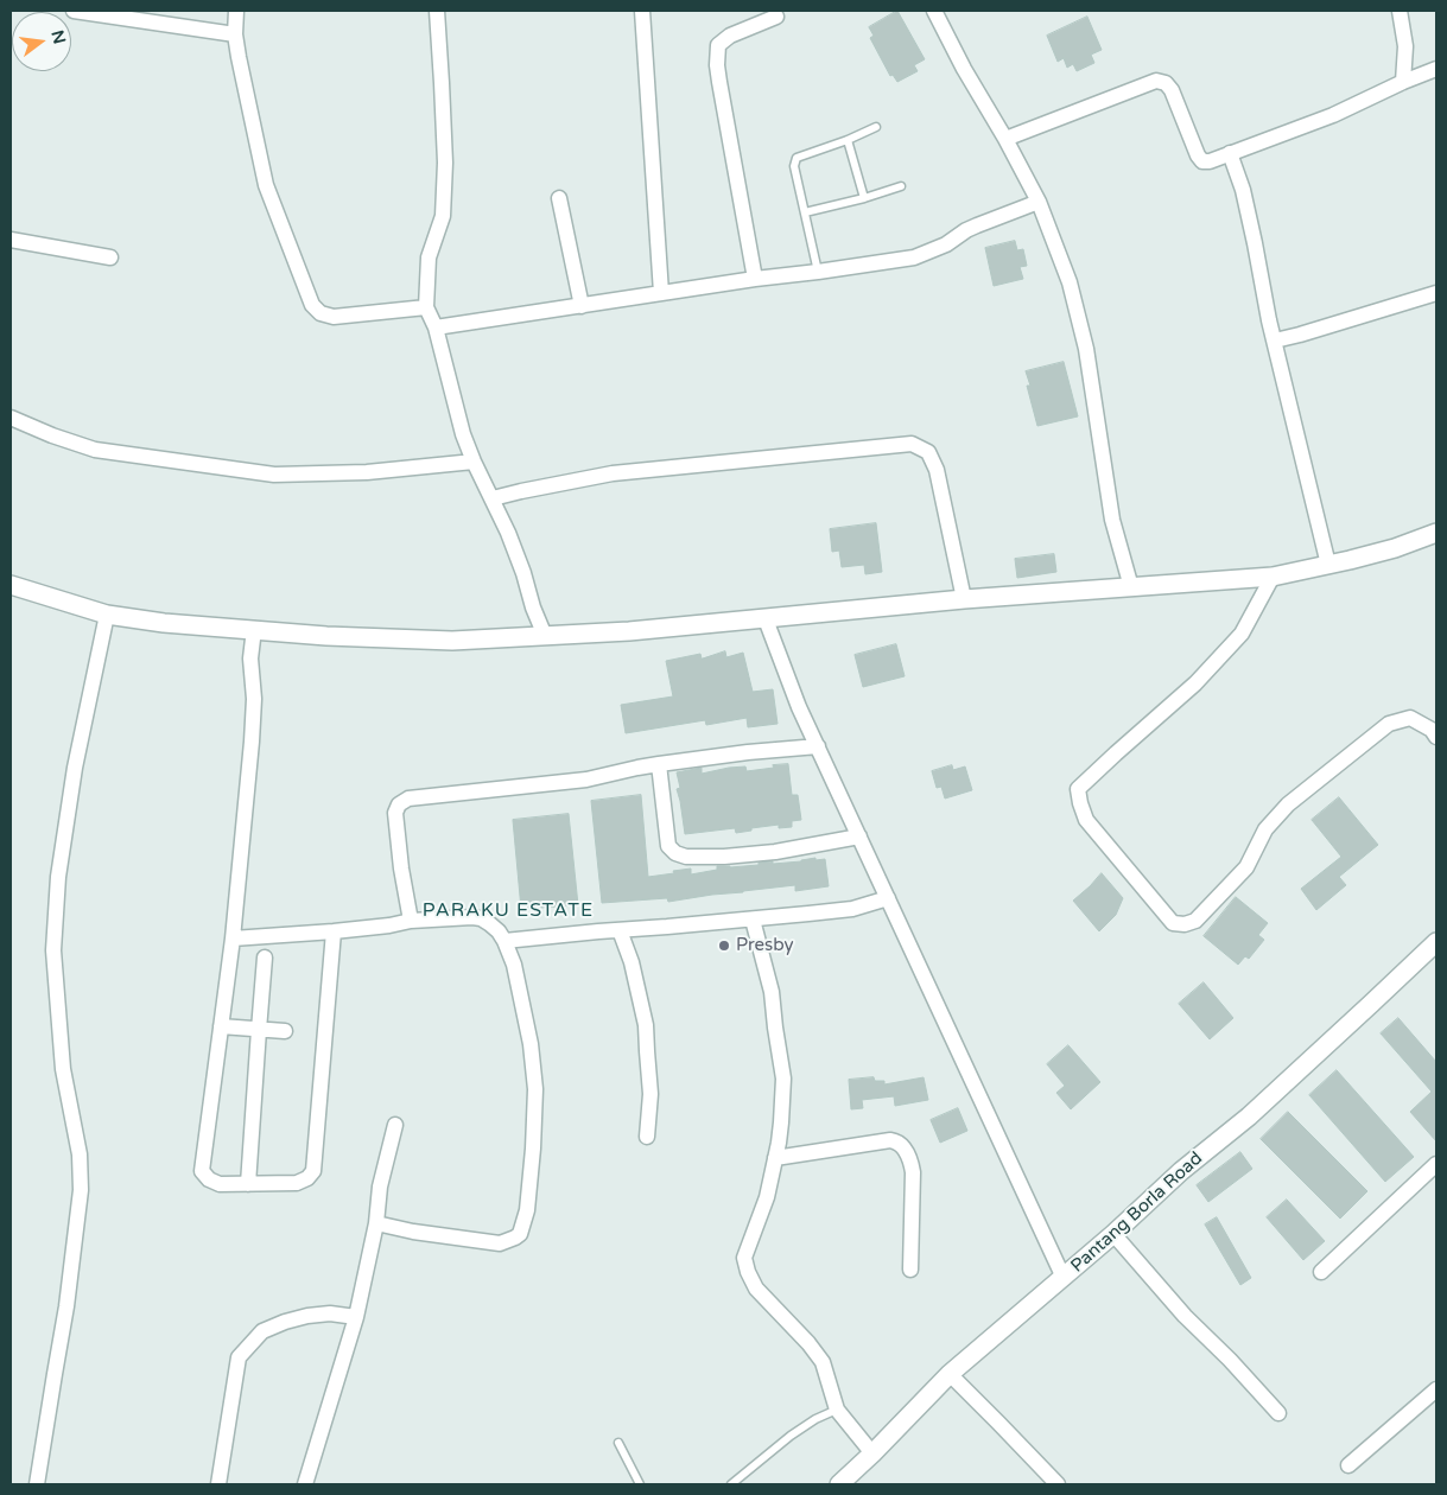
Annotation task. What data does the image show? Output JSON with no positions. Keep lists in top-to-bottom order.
{
  "streets": {
    "street": ["Pantang Borla Road"]
  },
  "districts": ["PARAKU ESTATE"],
  "places": ["Presby"],
  "north": "right"
}
